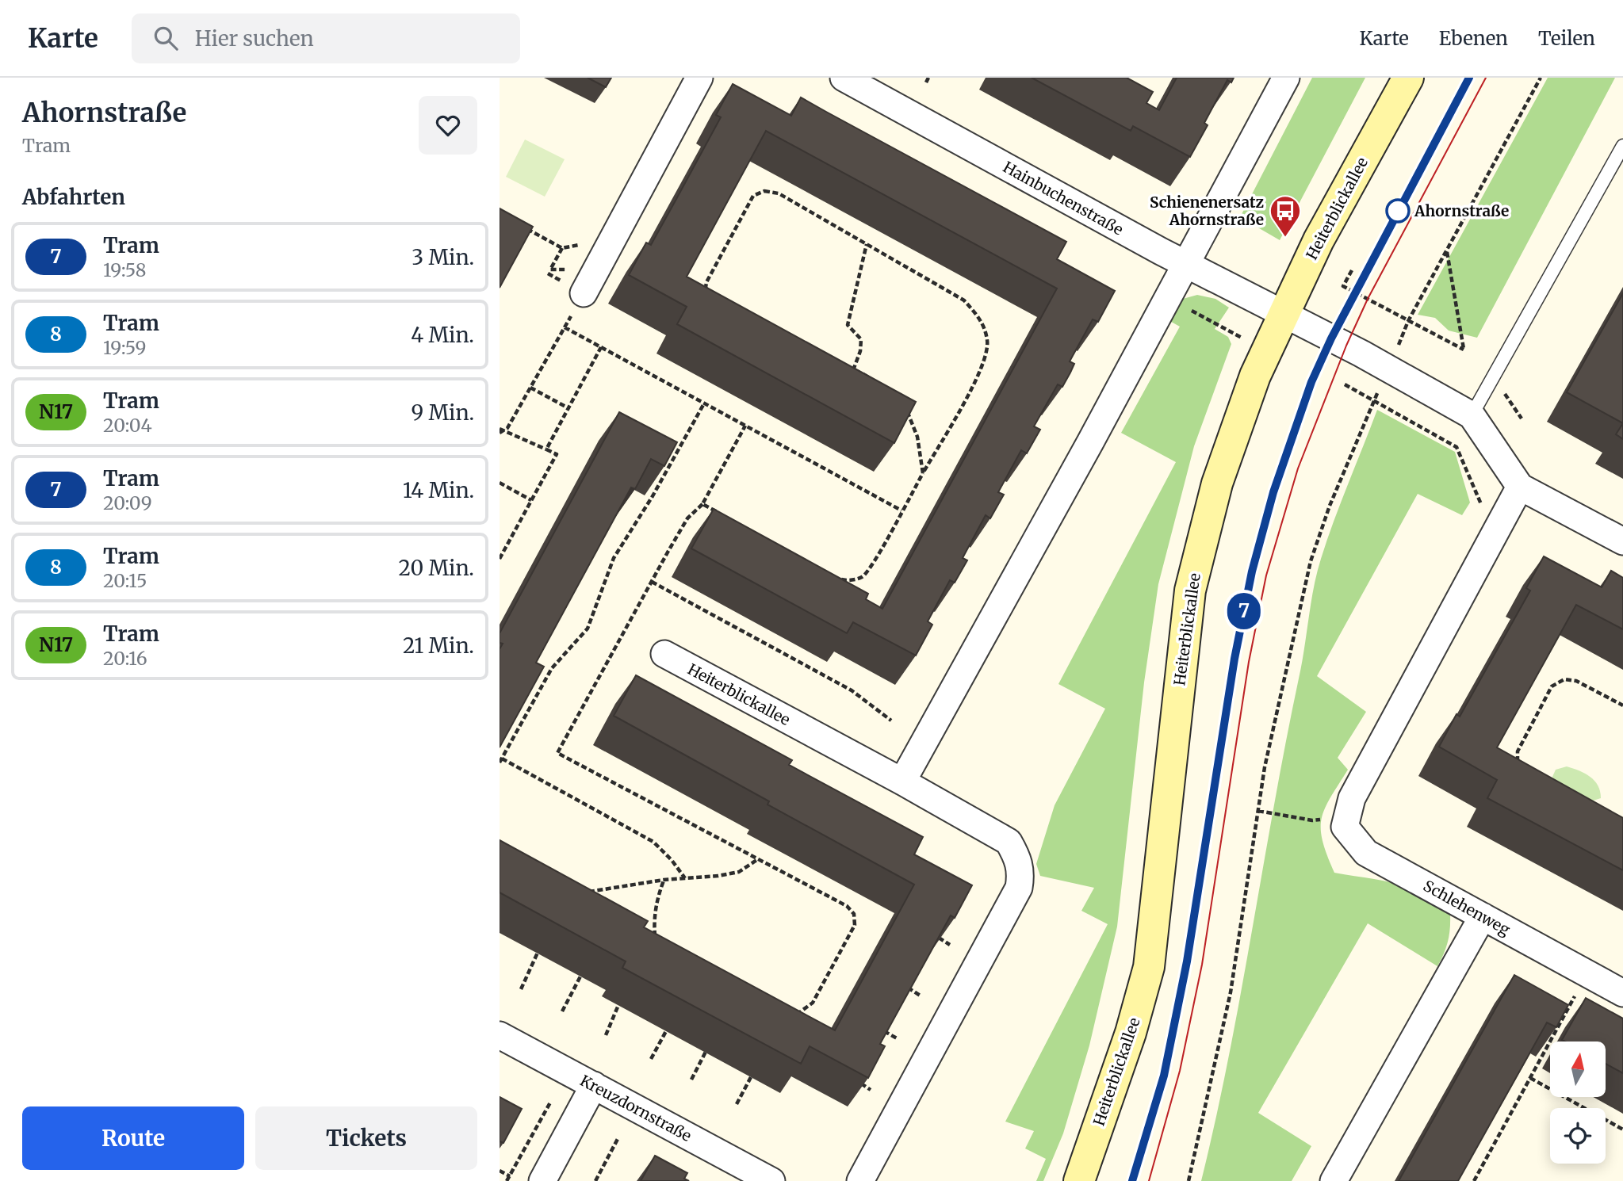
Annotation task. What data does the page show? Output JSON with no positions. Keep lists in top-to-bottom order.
{
  "streets": {
    "main road": ["Heiterblickallee"],
    "street": ["Hainbuchenstraße", "Schlehenweg", "Kreuzdornstraße"]
  },
  "crossings": [
    ["Hainbuchenstraße", "Heiterblickallee"]
  ],
  "places": {
    "other": ["Ahornstraße"],
    "bus stop": ["Schienenersatz Ahornstraße"]
  },
  "lines": ["tram line 7"],
  "north": "top",
  "page": {
    "header": "Karte",
    "search": "Hier suchen",
    "nav": ["Karte", "Ebenen", "Teilen"],
    "heading": [
      ["Ahornstraße", "Tram"],
      "Abfahrten"
    ],
    "on_map": "7",
    "list": [
      {
        "mark": "7",
        "name": "Tram",
        "note": "19:58",
        "value": "3 Min."
      },
      {
        "mark": "8",
        "name": "Tram",
        "note": "19:59",
        "value": "4 Min."
      },
      {
        "mark": "N17",
        "name": "Tram",
        "note": "20:04",
        "value": "9 Min."
      },
      {
        "mark": "7",
        "name": "Tram",
        "note": "20:09",
        "value": "14 Min."
      },
      {
        "mark": "8",
        "name": "Tram",
        "note": "20:15",
        "value": "20 Min."
      },
      {
        "mark": "N17",
        "name": "Tram",
        "note": "20:16",
        "value": "21 Min."
      }
    ],
    "buttons": ["Route", "Tickets"]
  }
}
